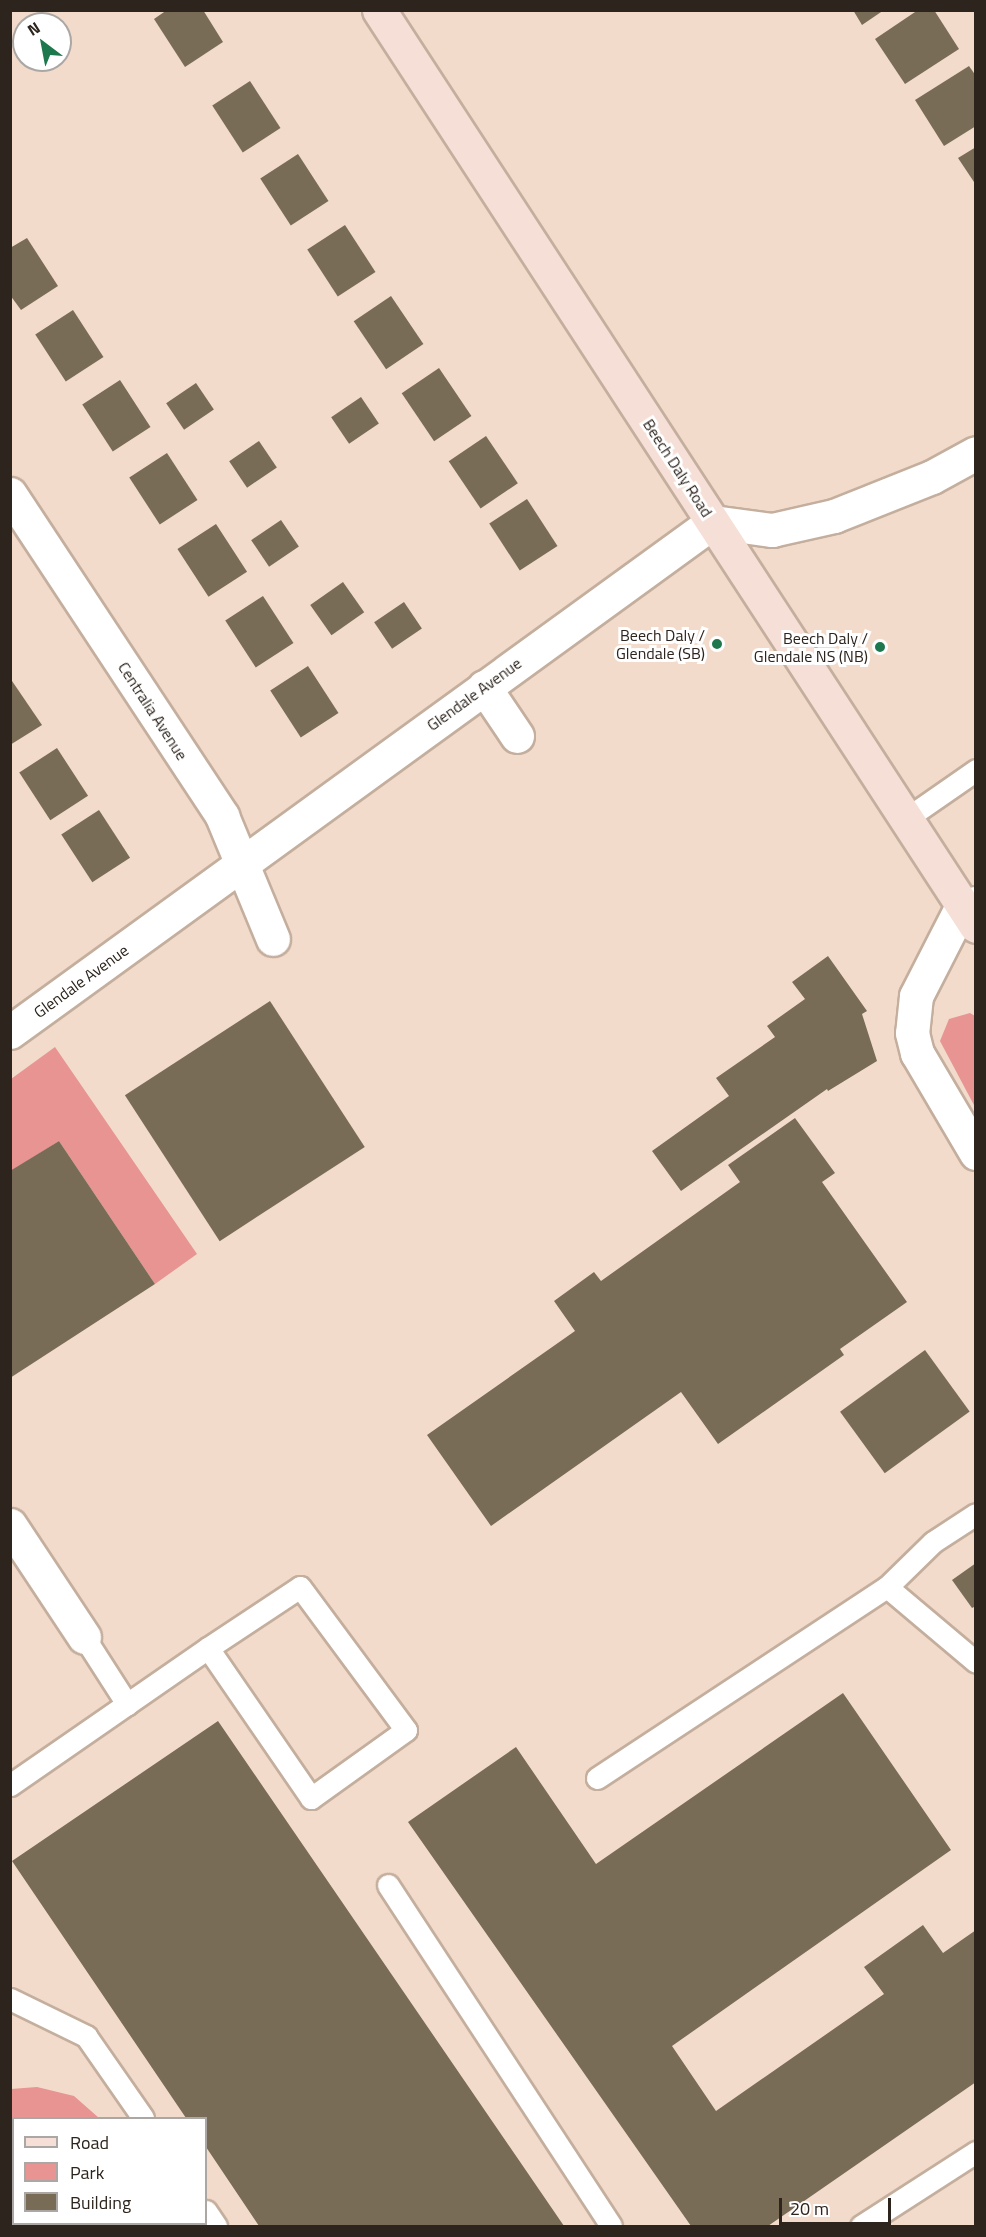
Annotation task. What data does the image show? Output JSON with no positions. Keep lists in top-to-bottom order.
{
  "streets": {
    "main road": ["Beech Daly Road"],
    "street": ["Glendale Avenue", "Centralia Avenue"]
  },
  "crossings": [
    ["Beech Daly Road", "Glendale Avenue"],
    ["Glendale Avenue", "Centralia Avenue"]
  ],
  "places": ["Beech Daly / Glendale (SB)", "Beech Daly / Glendale NS (NB)"],
  "legend": ["Road", "Park", "Building"],
  "scale_bar": "20 m",
  "north": "top left"
}
